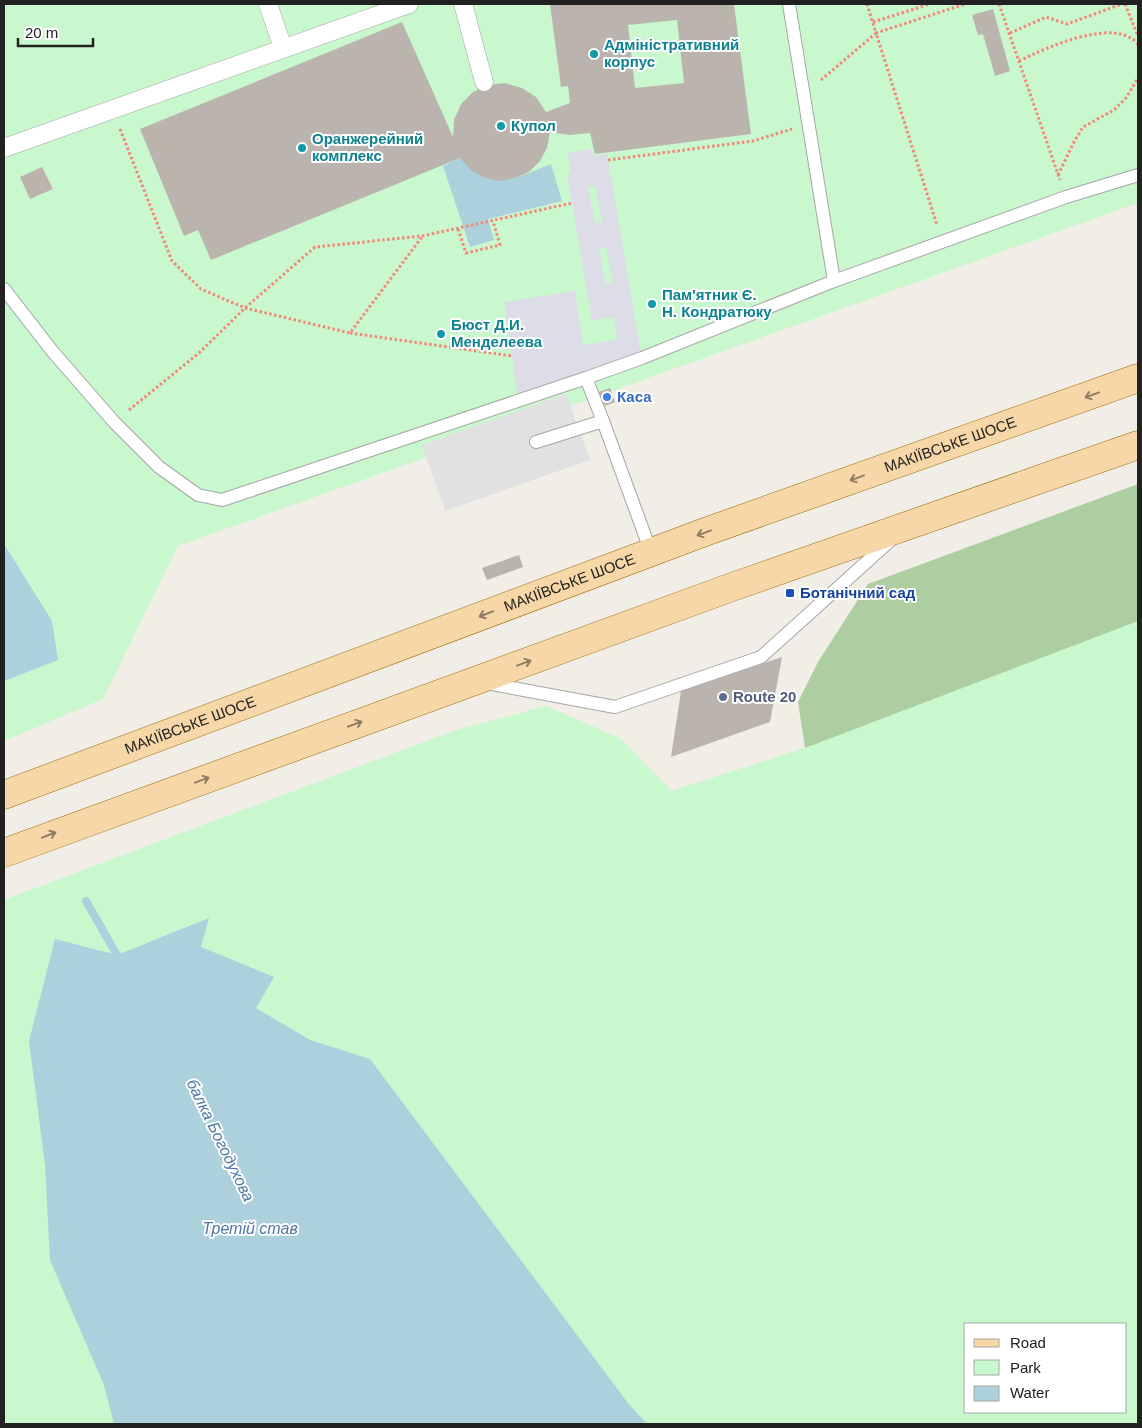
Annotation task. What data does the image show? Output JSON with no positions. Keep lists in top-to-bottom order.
{
  "streets": {
    "main road": ["МАКІЇВСЬКЕ ШОСЕ"]
  },
  "water": ["балка Богодухова", "Третій став"],
  "places": {
    "other": [
      "Адміністративний корпус",
      "Купол",
      "Оранжерейний комплекс",
      "Пам'ятник Є. Н. Кондратюку",
      "Бюст Д.И. Менделеева",
      "Каса",
      "Route 20"
    ],
    "transit": ["Ботанічний сад"]
  },
  "legend": ["Road", "Park", "Water"],
  "scale_bar": "20 m"
}
